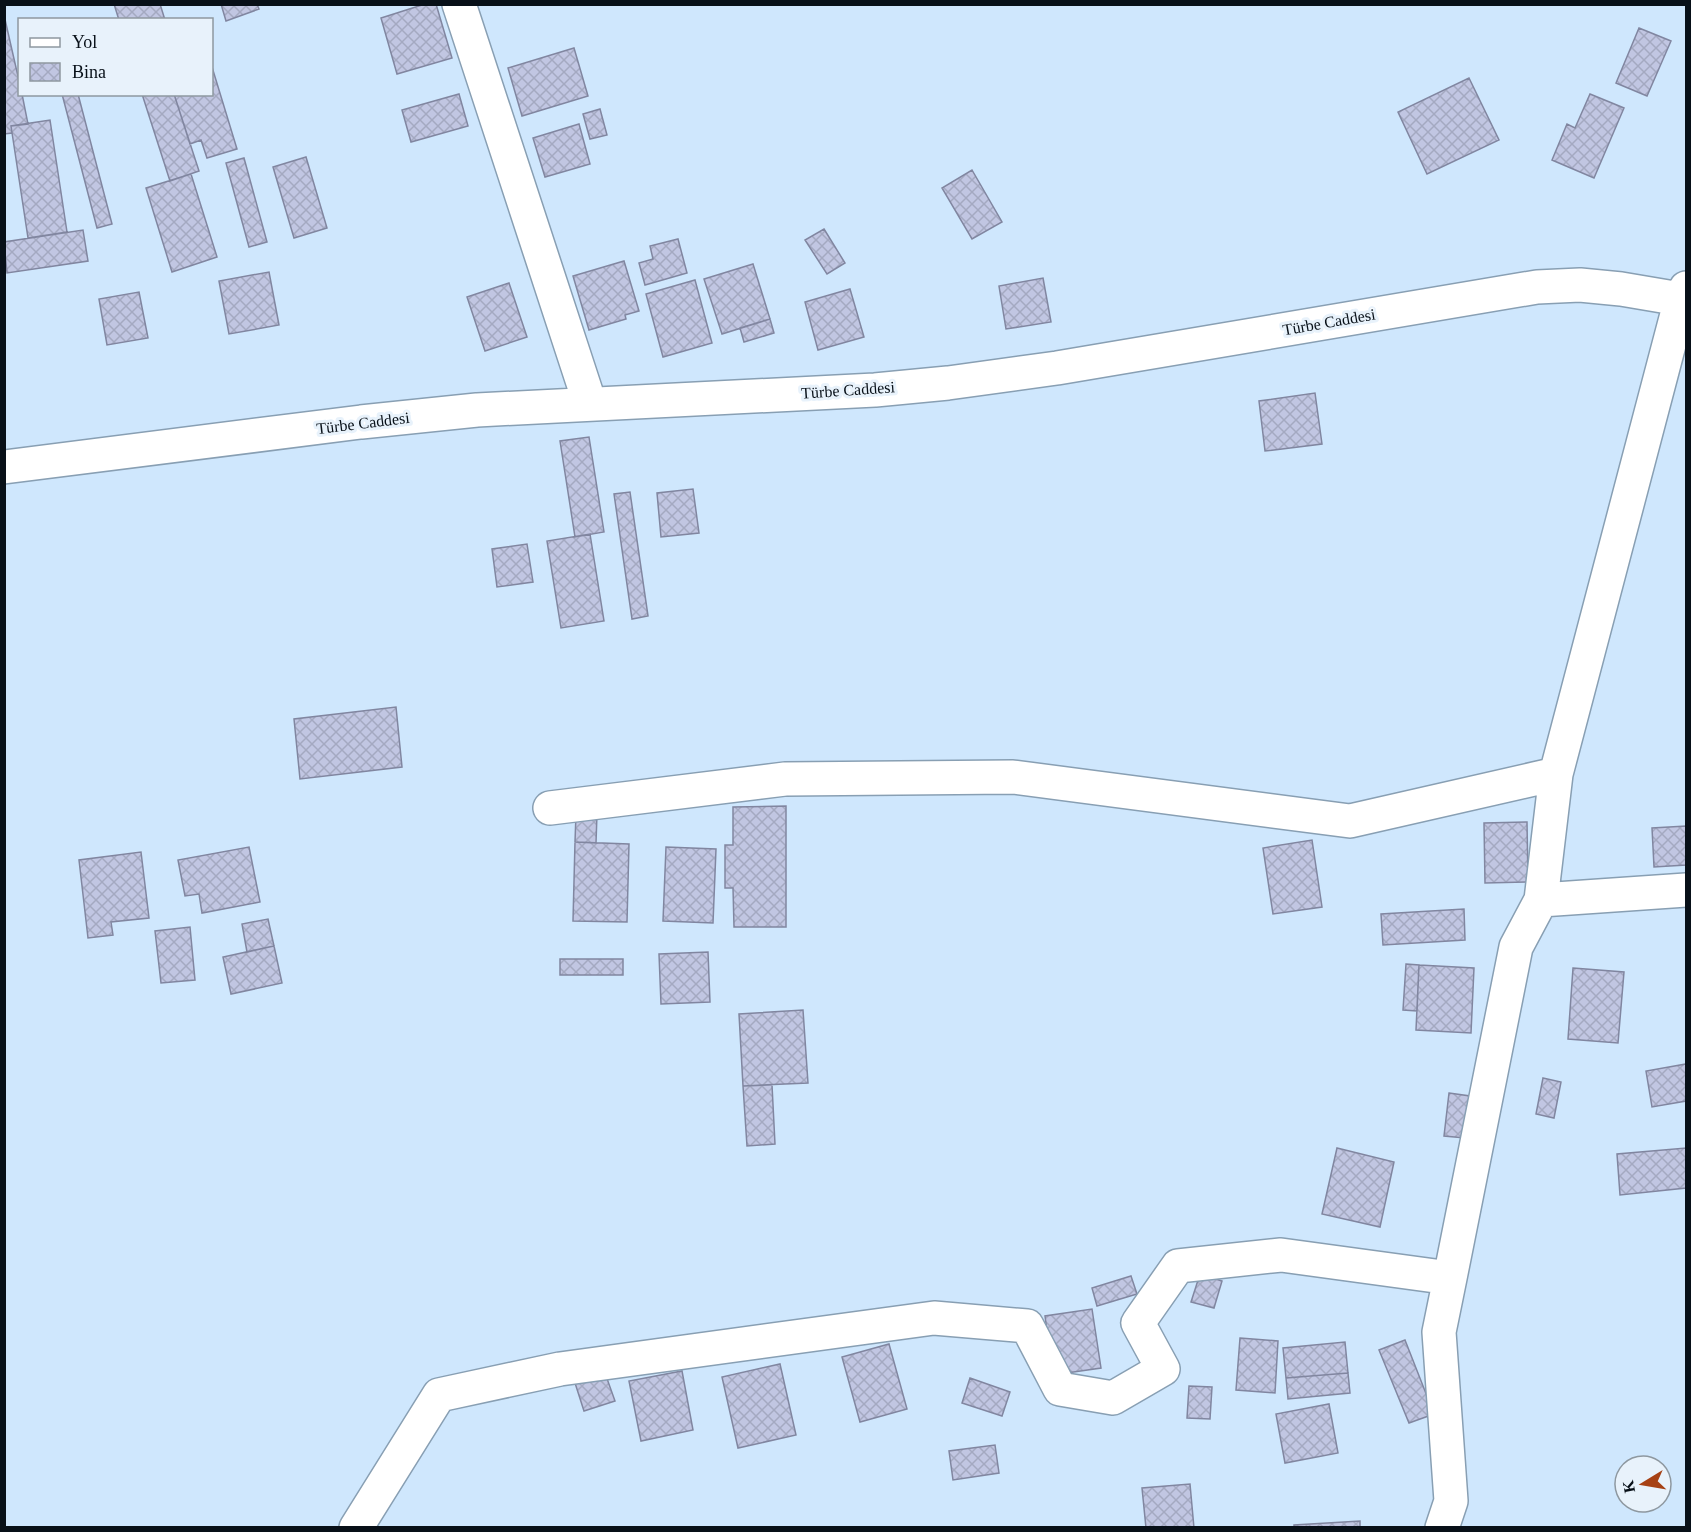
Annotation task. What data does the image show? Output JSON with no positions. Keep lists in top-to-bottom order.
{
  "streets": {
    "street": ["Türbe Caddesi"]
  },
  "legend": ["Yol", "Bina"],
  "north": "left"
}
